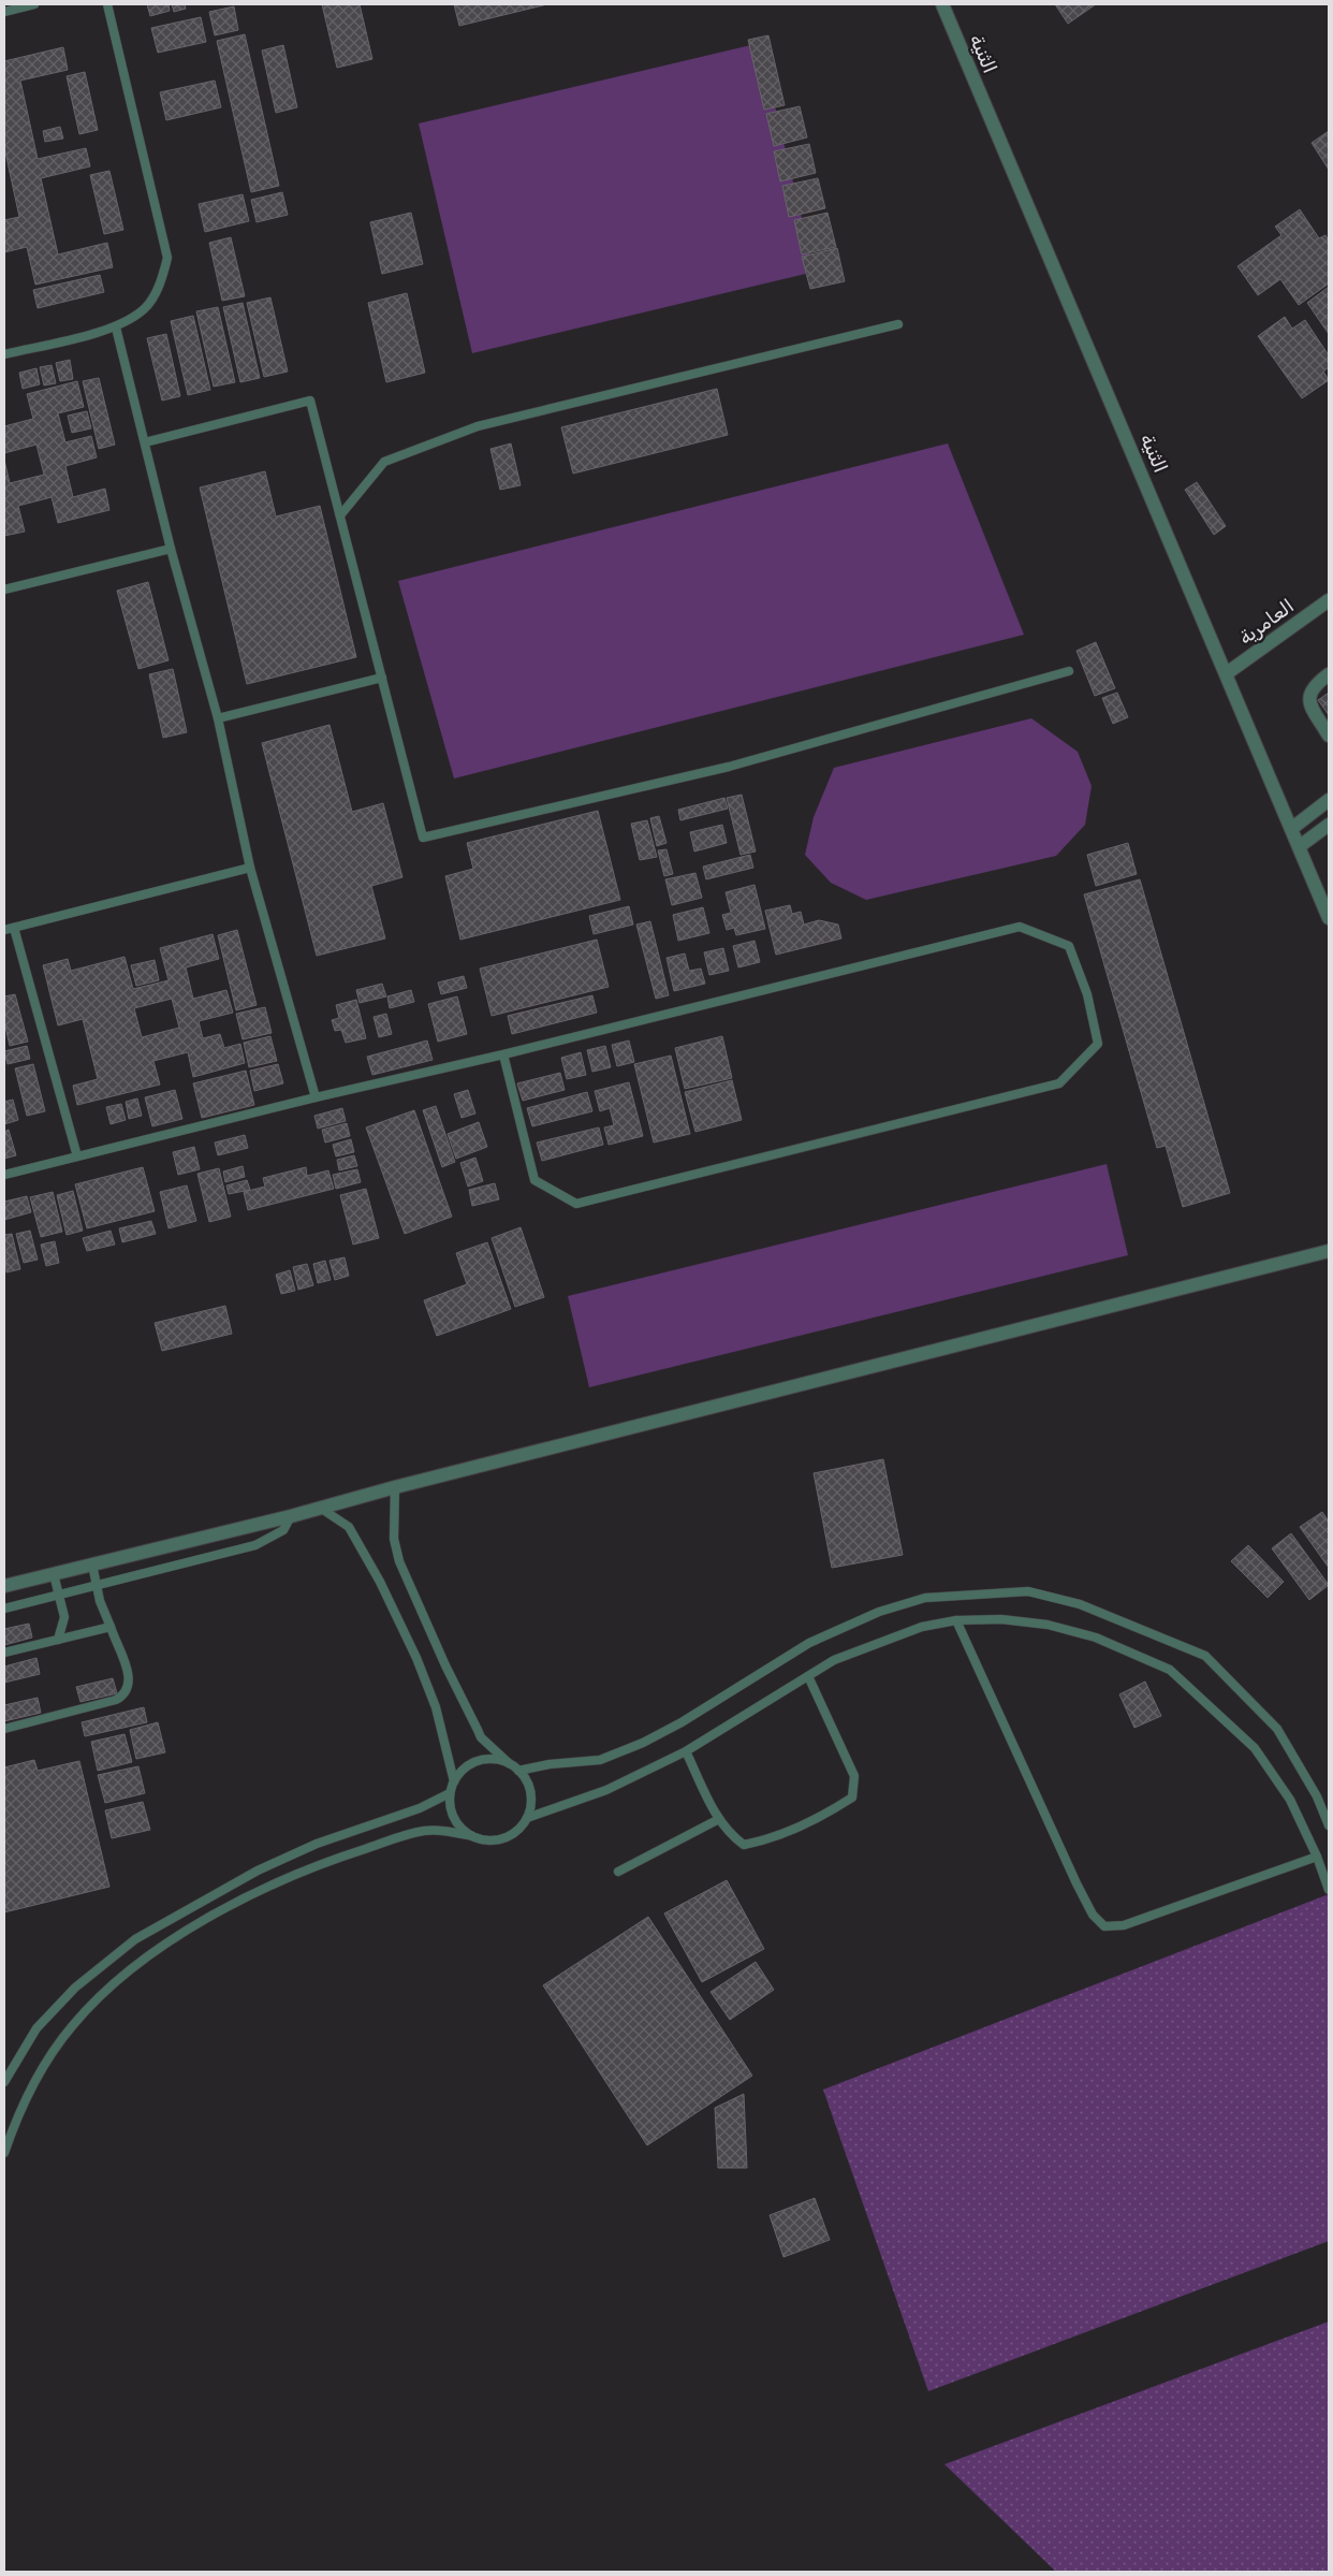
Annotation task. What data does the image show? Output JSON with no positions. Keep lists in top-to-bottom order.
{
  "streets": {
    "street": ["الثنية", "العامرية"]
  },
  "crossings": [
    ["الثنية", "العامرية"]
  ]
}
